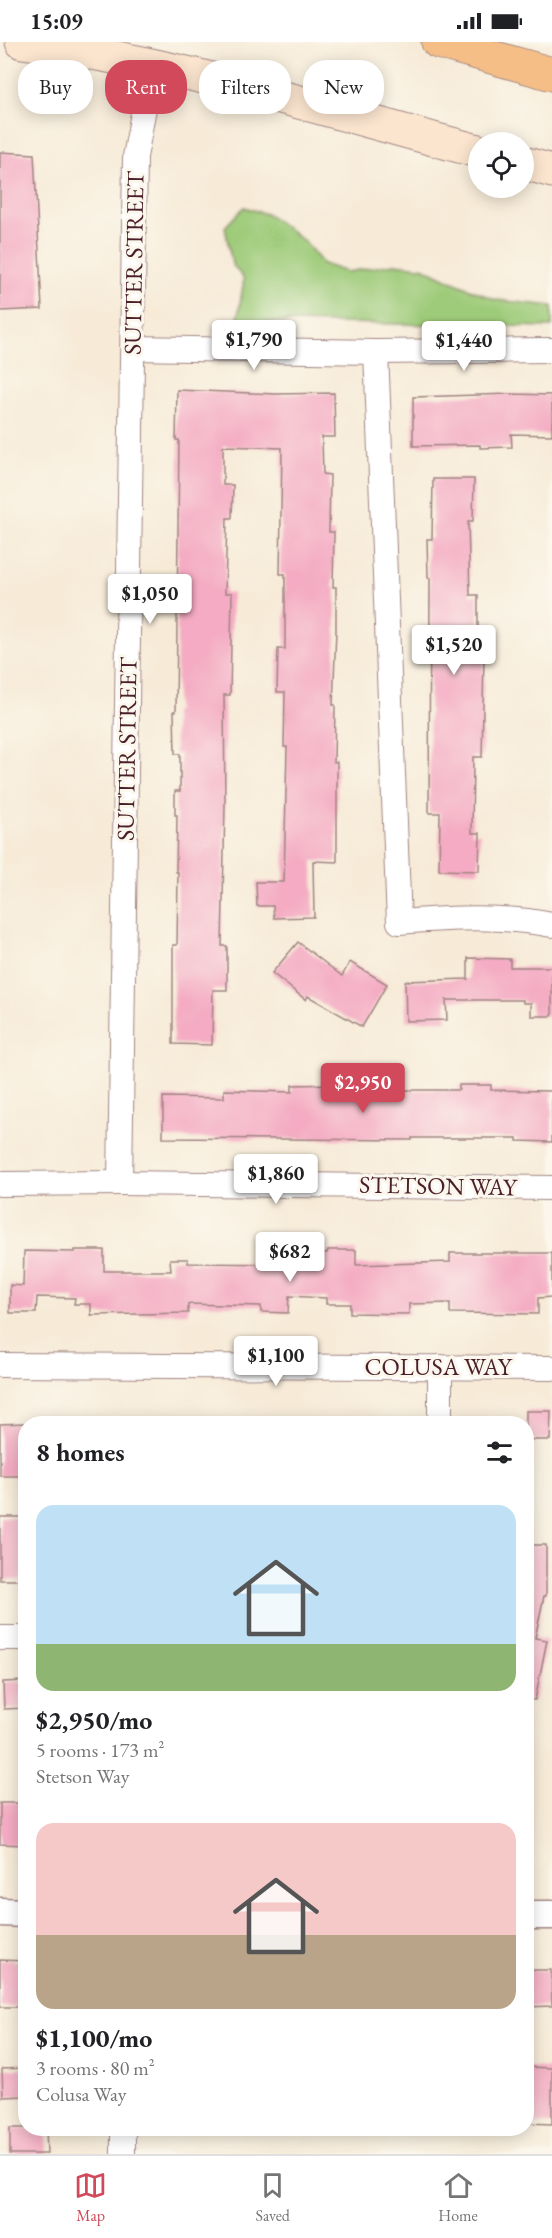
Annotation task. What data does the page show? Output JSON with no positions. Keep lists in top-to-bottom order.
{
  "streets": {
    "street": ["SUTTER STREET", "STETSON WAY", "COLUSA WAY"]
  },
  "crossings": [
    ["SUTTER STREET", "STETSON WAY"]
  ],
  "page": {
    "status": "15:09",
    "chip": [
      "Buy",
      "Rent",
      "Filters",
      "New"
    ],
    "price": [
      "$1,790",
      "$1,440",
      "$1,050",
      "$1,520",
      "$2,950",
      "$1,860",
      "$682",
      "$1,100"
    ],
    "heading": "8 homes",
    "list": [
      {
        "name": "$2,950/mo",
        "note": "5 rooms · 173 m² · Stetson Way"
      },
      {
        "name": "$1,100/mo",
        "note": "3 rooms · 80 m² · Colusa Way"
      }
    ],
    "tabs": ["Map", "Saved", "Home"]
  }
}
